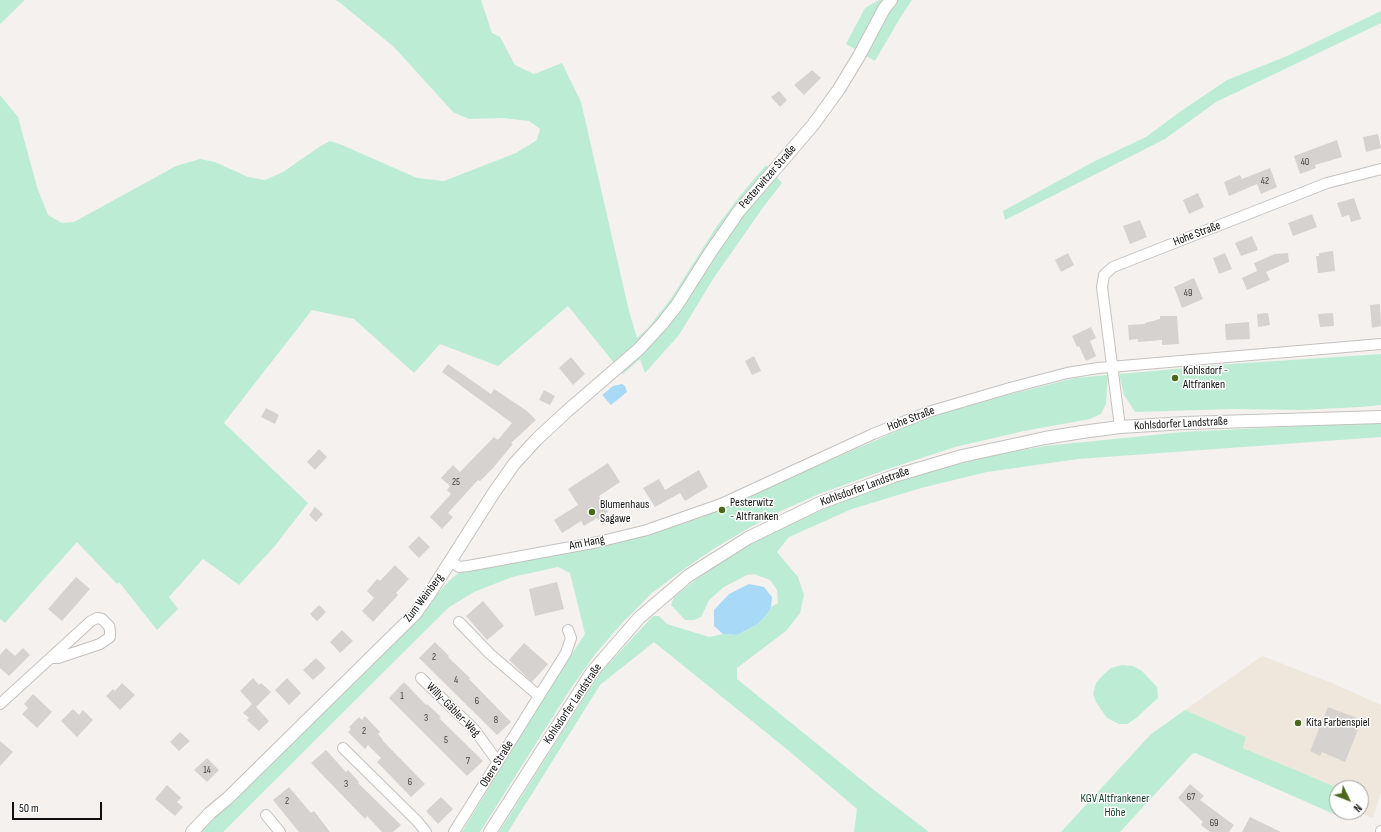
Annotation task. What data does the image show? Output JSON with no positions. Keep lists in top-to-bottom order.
{
  "streets": {
    "street": [
      "Pesterwitzer Straße",
      "Hohe Straße",
      "Kohlsdorfer Landstraße",
      "Am Hang",
      "Zum Weinberg",
      "Willy-Gäbler-Weg",
      "Obere Straße"
    ]
  },
  "crossings": [
    ["Pesterwitzer Straße", "Zum Weinberg"],
    ["Hohe Straße", "Kohlsdorfer Landstraße"],
    ["Hohe Straße", "Am Hang"],
    ["Am Hang", "Zum Weinberg"],
    ["Willy-Gäbler-Weg", "Obere Straße"]
  ],
  "parks": ["KGV Altfrankener Höhe"],
  "places": [
    "Kohlsdorf - Altfranken",
    "Pesterwitz - Altfranken",
    "Blumenhaus Sagawe",
    "Kita Farbenspiel"
  ],
  "house_numbers": [
    "40",
    "42",
    "49",
    "25",
    "2",
    "4",
    "1",
    "6",
    "3",
    "8",
    "2",
    "5",
    "7",
    "14",
    "6",
    "3",
    "67",
    "2",
    "69"
  ],
  "scale_bar": "50 m",
  "north": "bottom right"
}
